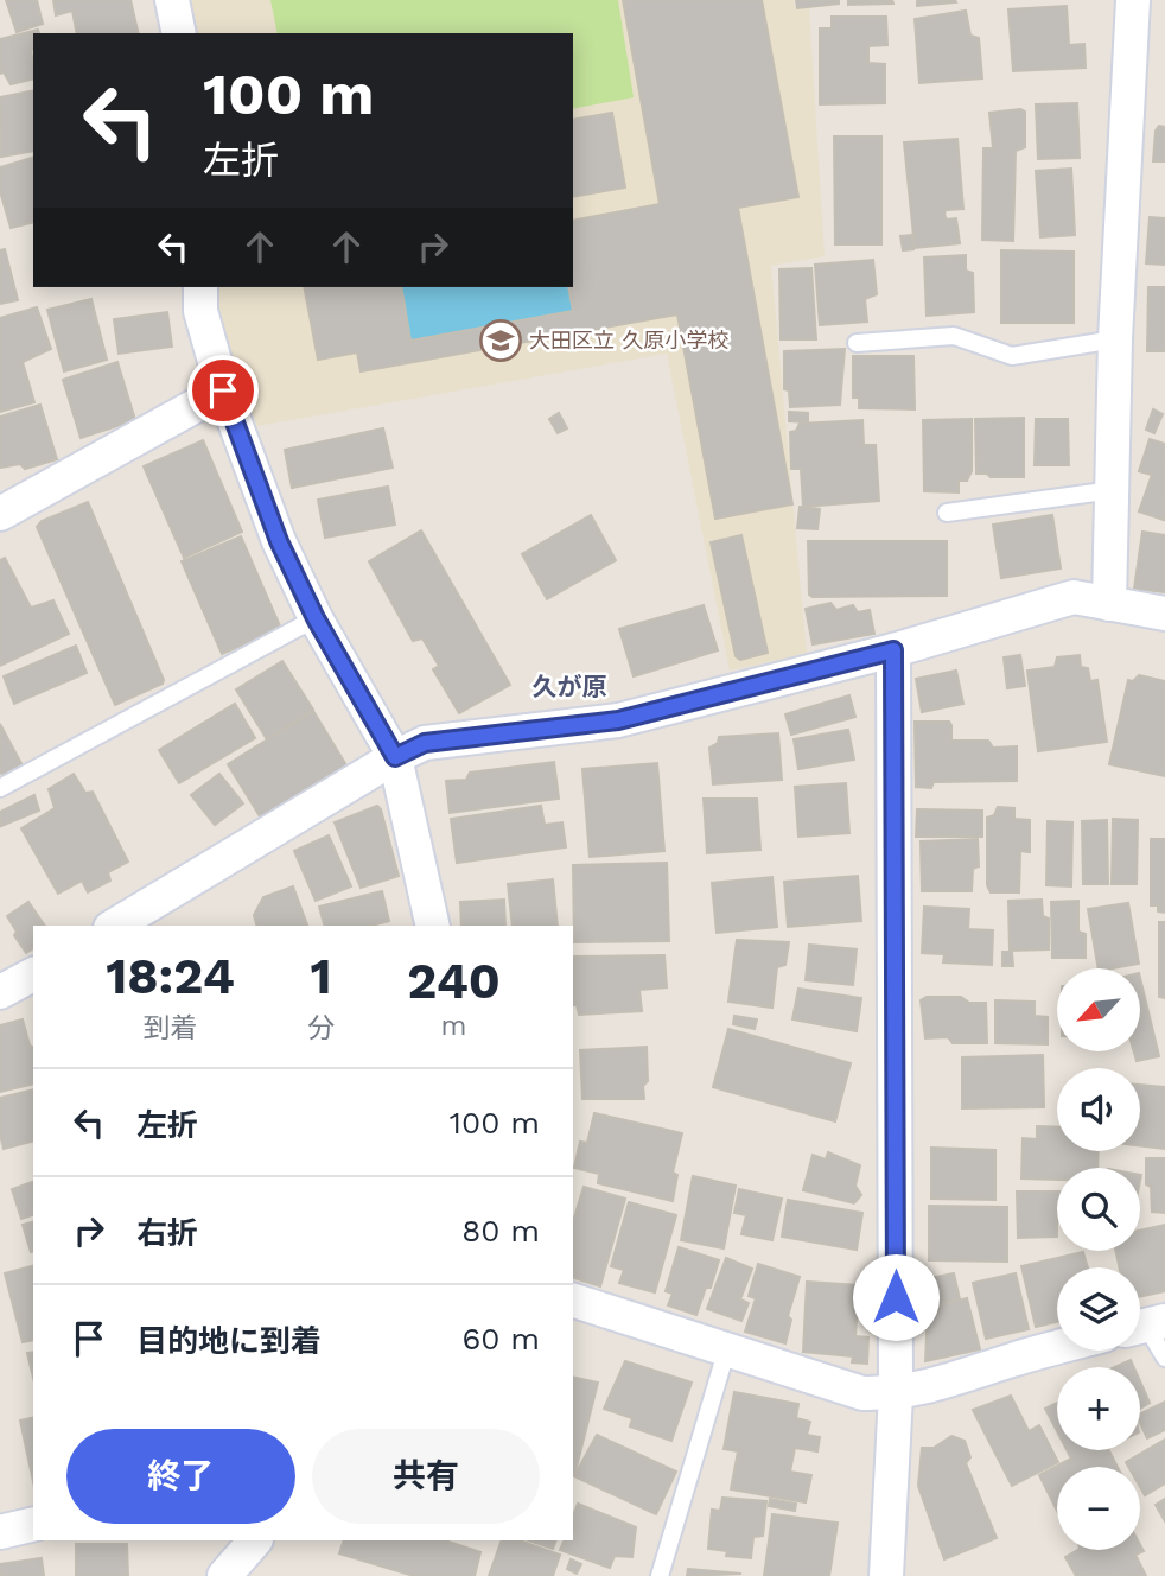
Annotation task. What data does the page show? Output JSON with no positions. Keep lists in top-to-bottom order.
{
  "districts": ["久が原"],
  "places": {
    "school or university": ["大田区立 久原小学校"]
  },
  "north": "bottom left",
  "page": {
    "turn": ["100 m", "左折"],
    "eta": [
      "18:24",
      "到着",
      "1",
      "分",
      "240",
      "m"
    ],
    "map_buttons": ["+", "−"],
    "list": [
      {
        "name": "左折",
        "value": "100 m"
      },
      {
        "name": "右折",
        "value": "80 m"
      },
      {
        "name": "目的地に到着",
        "value": "60 m"
      }
    ],
    "buttons": ["終了", "共有"]
  }
}
